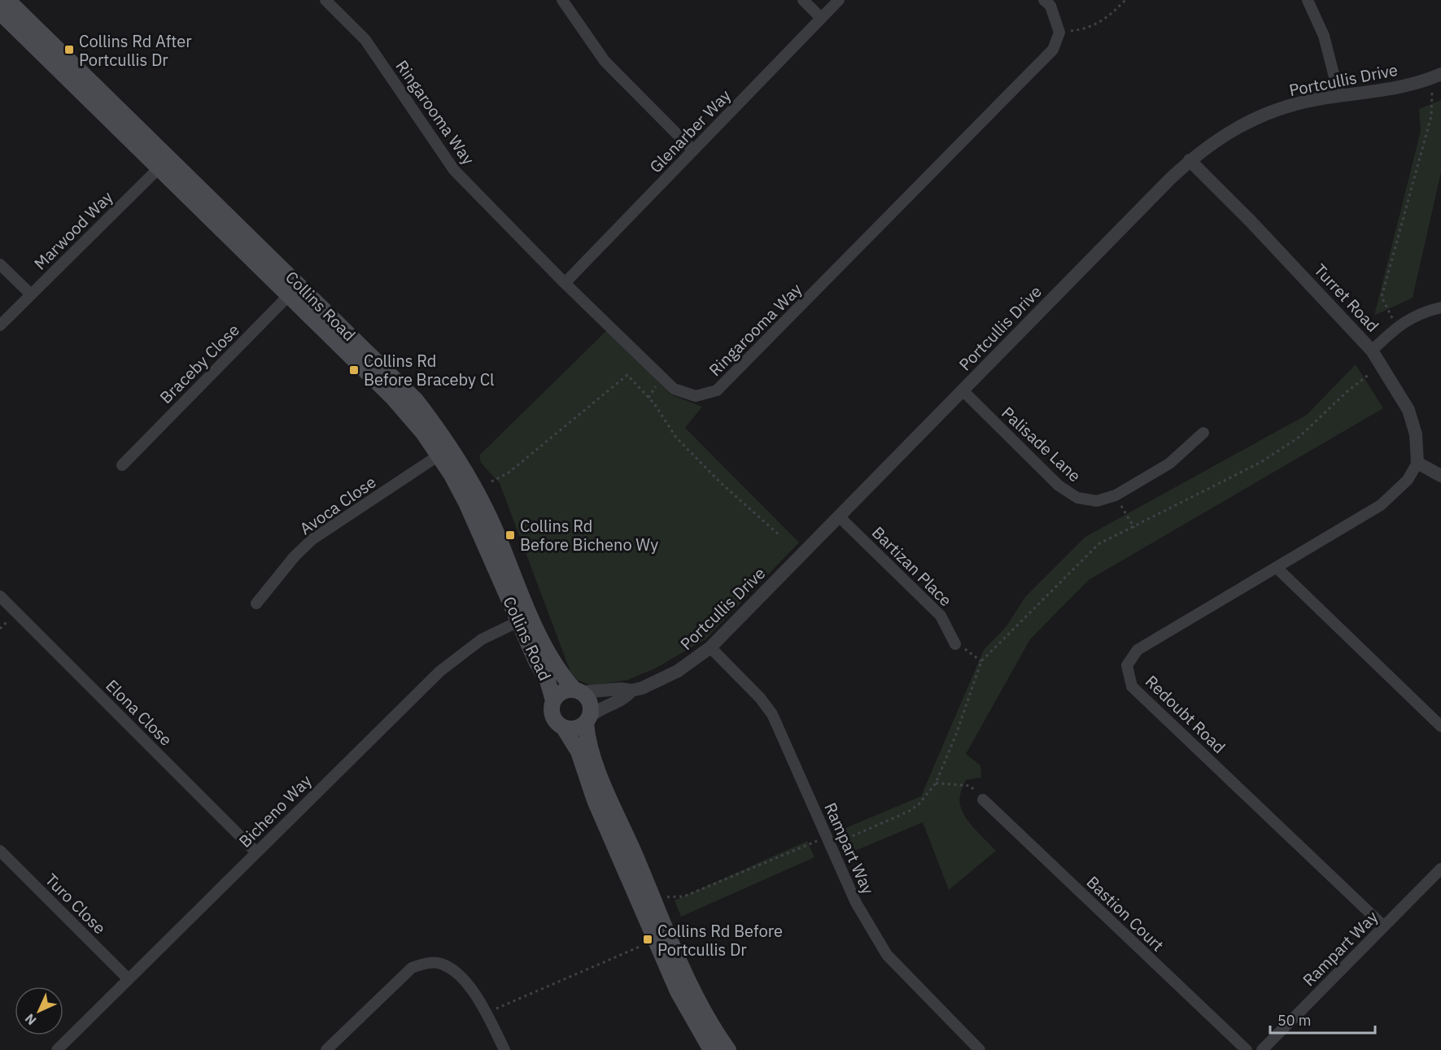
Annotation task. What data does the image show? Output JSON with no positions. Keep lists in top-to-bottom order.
{
  "streets": {
    "main road": ["Collins Road"],
    "street": [
      "Portcullis Drive",
      "Ringarooma Way",
      "Glenarber Way",
      "Marwood Way",
      "Turret Road",
      "Braceby Close",
      "Palisade Lane",
      "Avoca Close",
      "Bartizan Place",
      "Elona Close",
      "Redoubt Road",
      "Bicheno Way",
      "Rampart Way",
      "Turo Close",
      "Bastion Court"
    ]
  },
  "crossings": [
    ["Portcullis Drive", "Turret Road"],
    ["Portcullis Drive", "Collins Road"],
    ["Portcullis Drive", "Palisade Lane"],
    ["Portcullis Drive", "Bartizan Place"],
    ["Portcullis Drive", "Rampart Way"],
    ["Ringarooma Way", "Glenarber Way"],
    ["Marwood Way", "Collins Road"],
    ["Turret Road", "Redoubt Road"],
    ["Collins Road", "Braceby Close"],
    ["Collins Road", "Avoca Close"],
    ["Collins Road", "Bicheno Way"],
    ["Elona Close", "Bicheno Way"],
    ["Redoubt Road", "Rampart Way"],
    ["Bicheno Way", "Turo Close"]
  ],
  "places": {
    "transit": [
      "Collins Rd After Portcullis Dr",
      "Collins Rd Before Braceby Cl",
      "Collins Rd Before Bicheno Wy",
      "Collins Rd Before Portcullis Dr"
    ]
  },
  "scale_bar": "50 m",
  "north": "bottom left"
}
